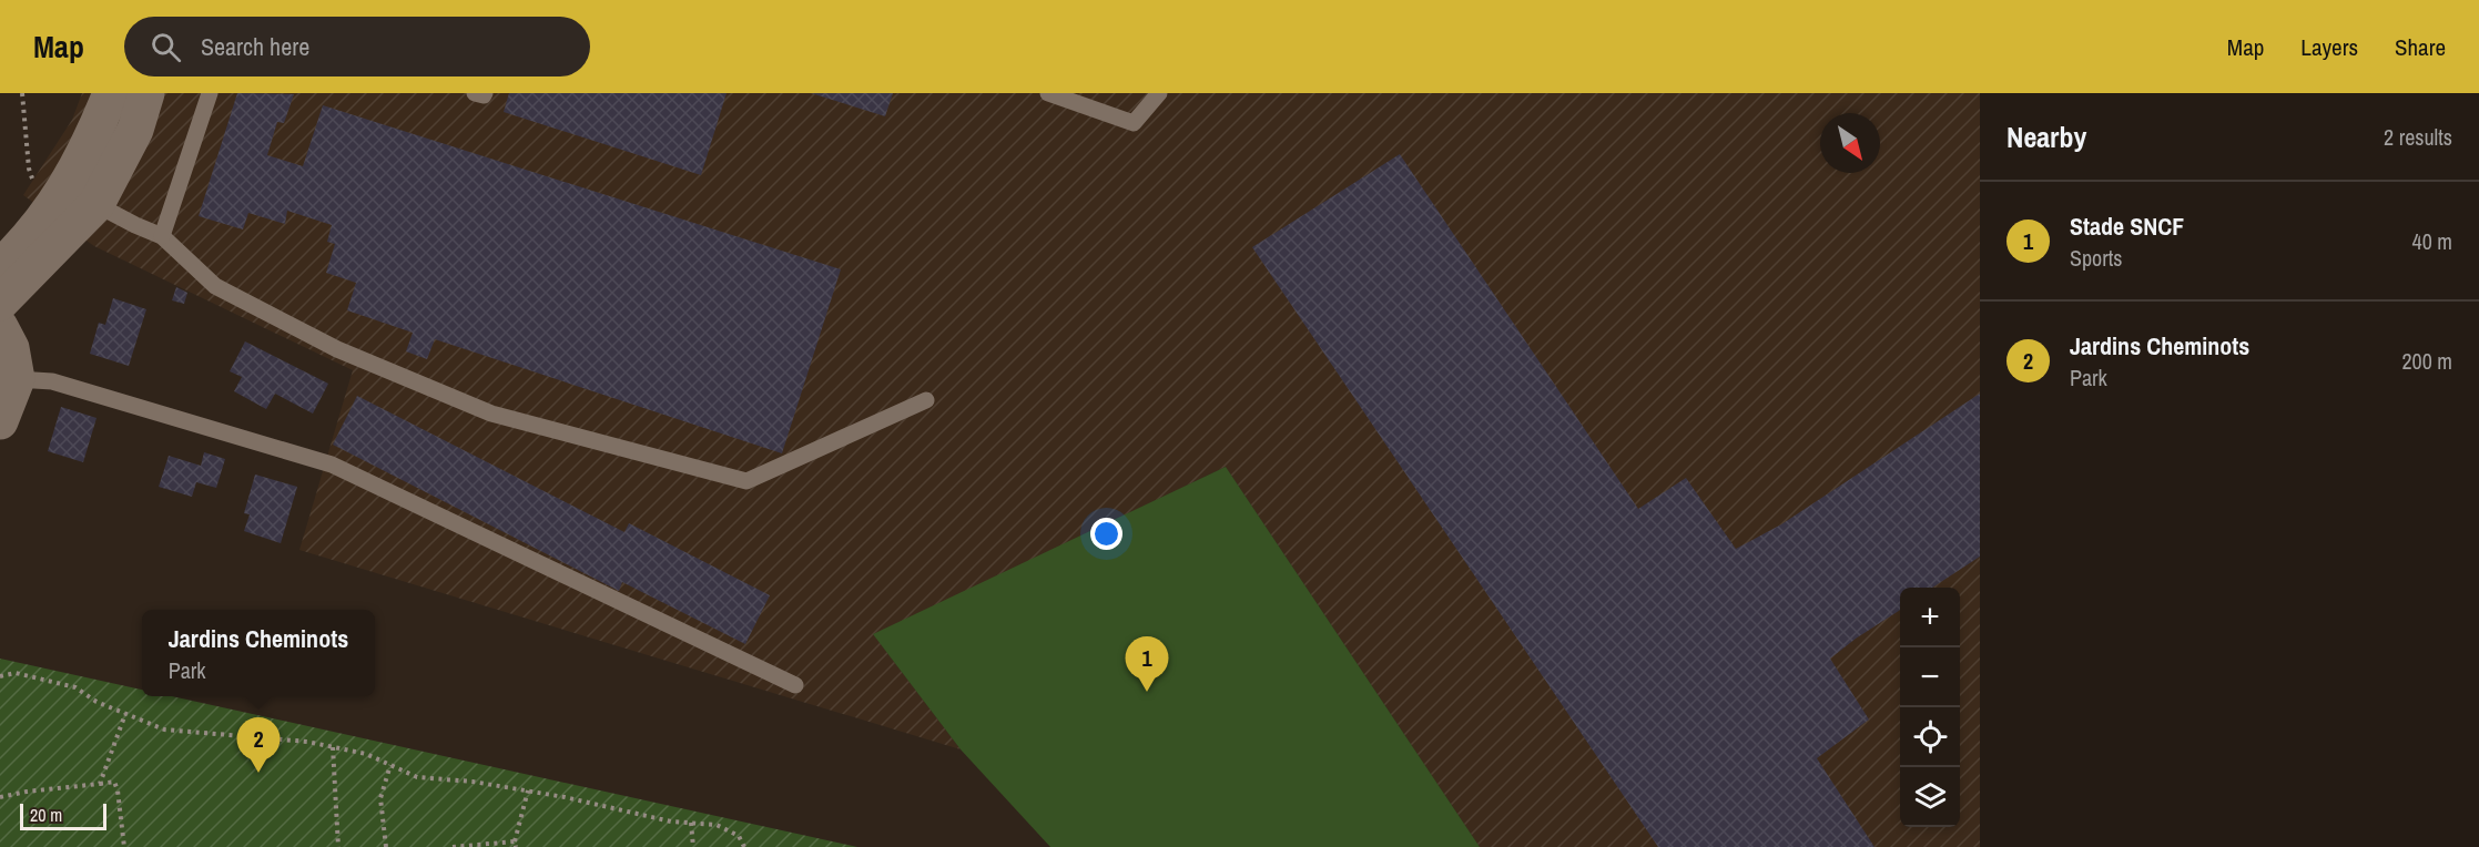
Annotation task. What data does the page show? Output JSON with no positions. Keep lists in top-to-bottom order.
{
  "scale_bar": "20 m",
  "north": "bottom right",
  "page": {
    "header": "Map",
    "search": "Search here",
    "nav": ["Map", "Layers", "Share"],
    "heading": ["Nearby", "2 results"],
    "list": [
      {
        "mark": "1",
        "name": "Stade SNCF",
        "note": "Sports",
        "value": "40 m"
      },
      {
        "mark": "2",
        "name": "Jardins Cheminots",
        "note": "Park",
        "value": "200 m"
      }
    ],
    "map_buttons": ["+", "−"],
    "popup": ["Jardins Cheminots", "Park"],
    "pins": ["1", "2"],
    "scale": "20 m"
  }
}
